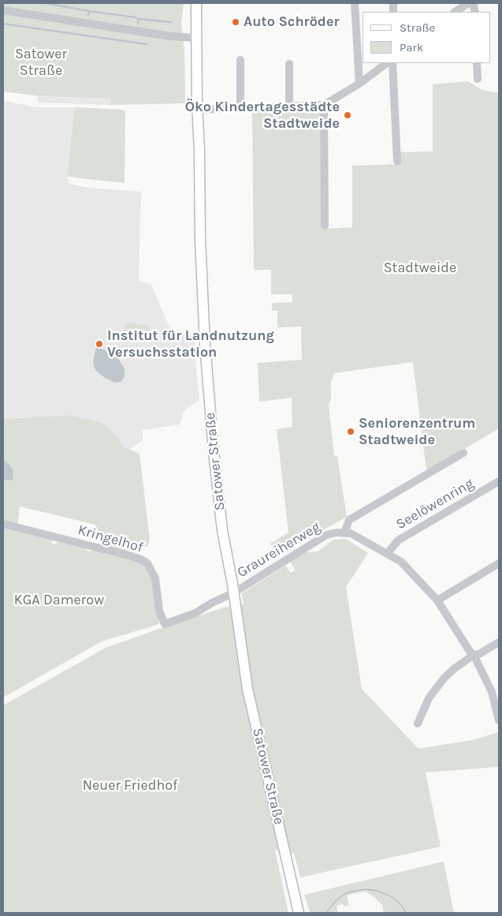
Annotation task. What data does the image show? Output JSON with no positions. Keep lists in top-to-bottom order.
{
  "streets": {
    "main road": ["Satower Straße"],
    "street": ["Seelöwenring", "Kringelhof", "Graureiherweg"]
  },
  "crossings": [
    ["Satower Straße", "Graureiherweg"],
    ["Seelöwenring", "Graureiherweg"],
    ["Kringelhof", "Graureiherweg"]
  ],
  "parks": [
    "Satower Straße",
    "Stadtweide",
    "KGA Damerow",
    "Neuer Friedhof"
  ],
  "places": [
    "Auto Schröder",
    "Öko Kindertagesstädte Stadtweide",
    "Institut für Landnutzung Versuchsstation",
    "Seniorenzentrum Stadtweide"
  ],
  "legend": ["Straße", "Park"]
}
